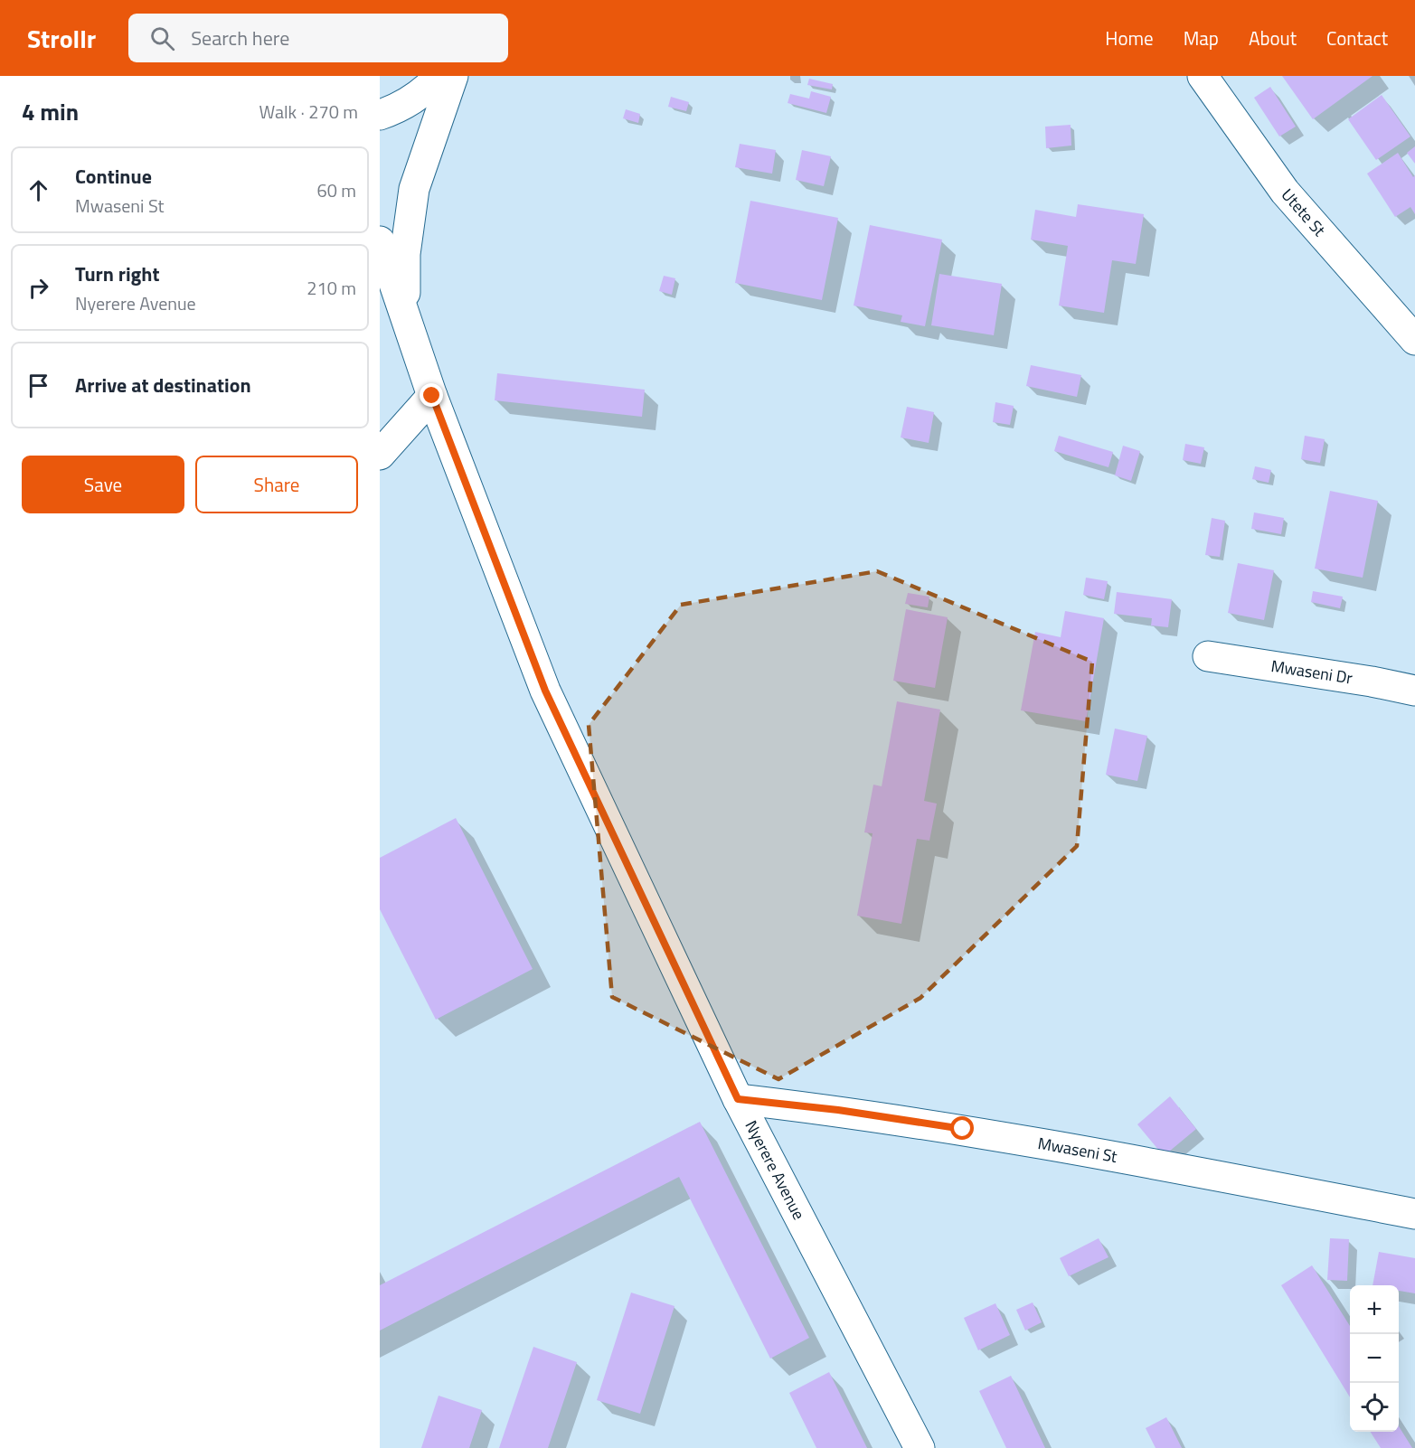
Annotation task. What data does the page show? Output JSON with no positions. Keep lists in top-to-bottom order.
{
  "streets": {
    "street": [
      "Utete St",
      "Mwaseni Dr",
      "Mwaseni St",
      "Nyerere Avenue"
    ]
  },
  "crossings": [
    ["Mwaseni St", "Nyerere Avenue"]
  ],
  "page": {
    "header": "Strollr",
    "search": "Search here",
    "nav": [
      "Home",
      "Map",
      "About",
      "Contact"
    ],
    "heading": ["4 min", "Walk · 270 m"],
    "list": [
      ["Continue", "Mwaseni St", "60 m"],
      ["Turn right", "Nyerere Avenue", "210 m"],
      "Arrive at destination"
    ],
    "buttons": ["Save", "Share"],
    "map_buttons": ["+", "−"]
  }
}
